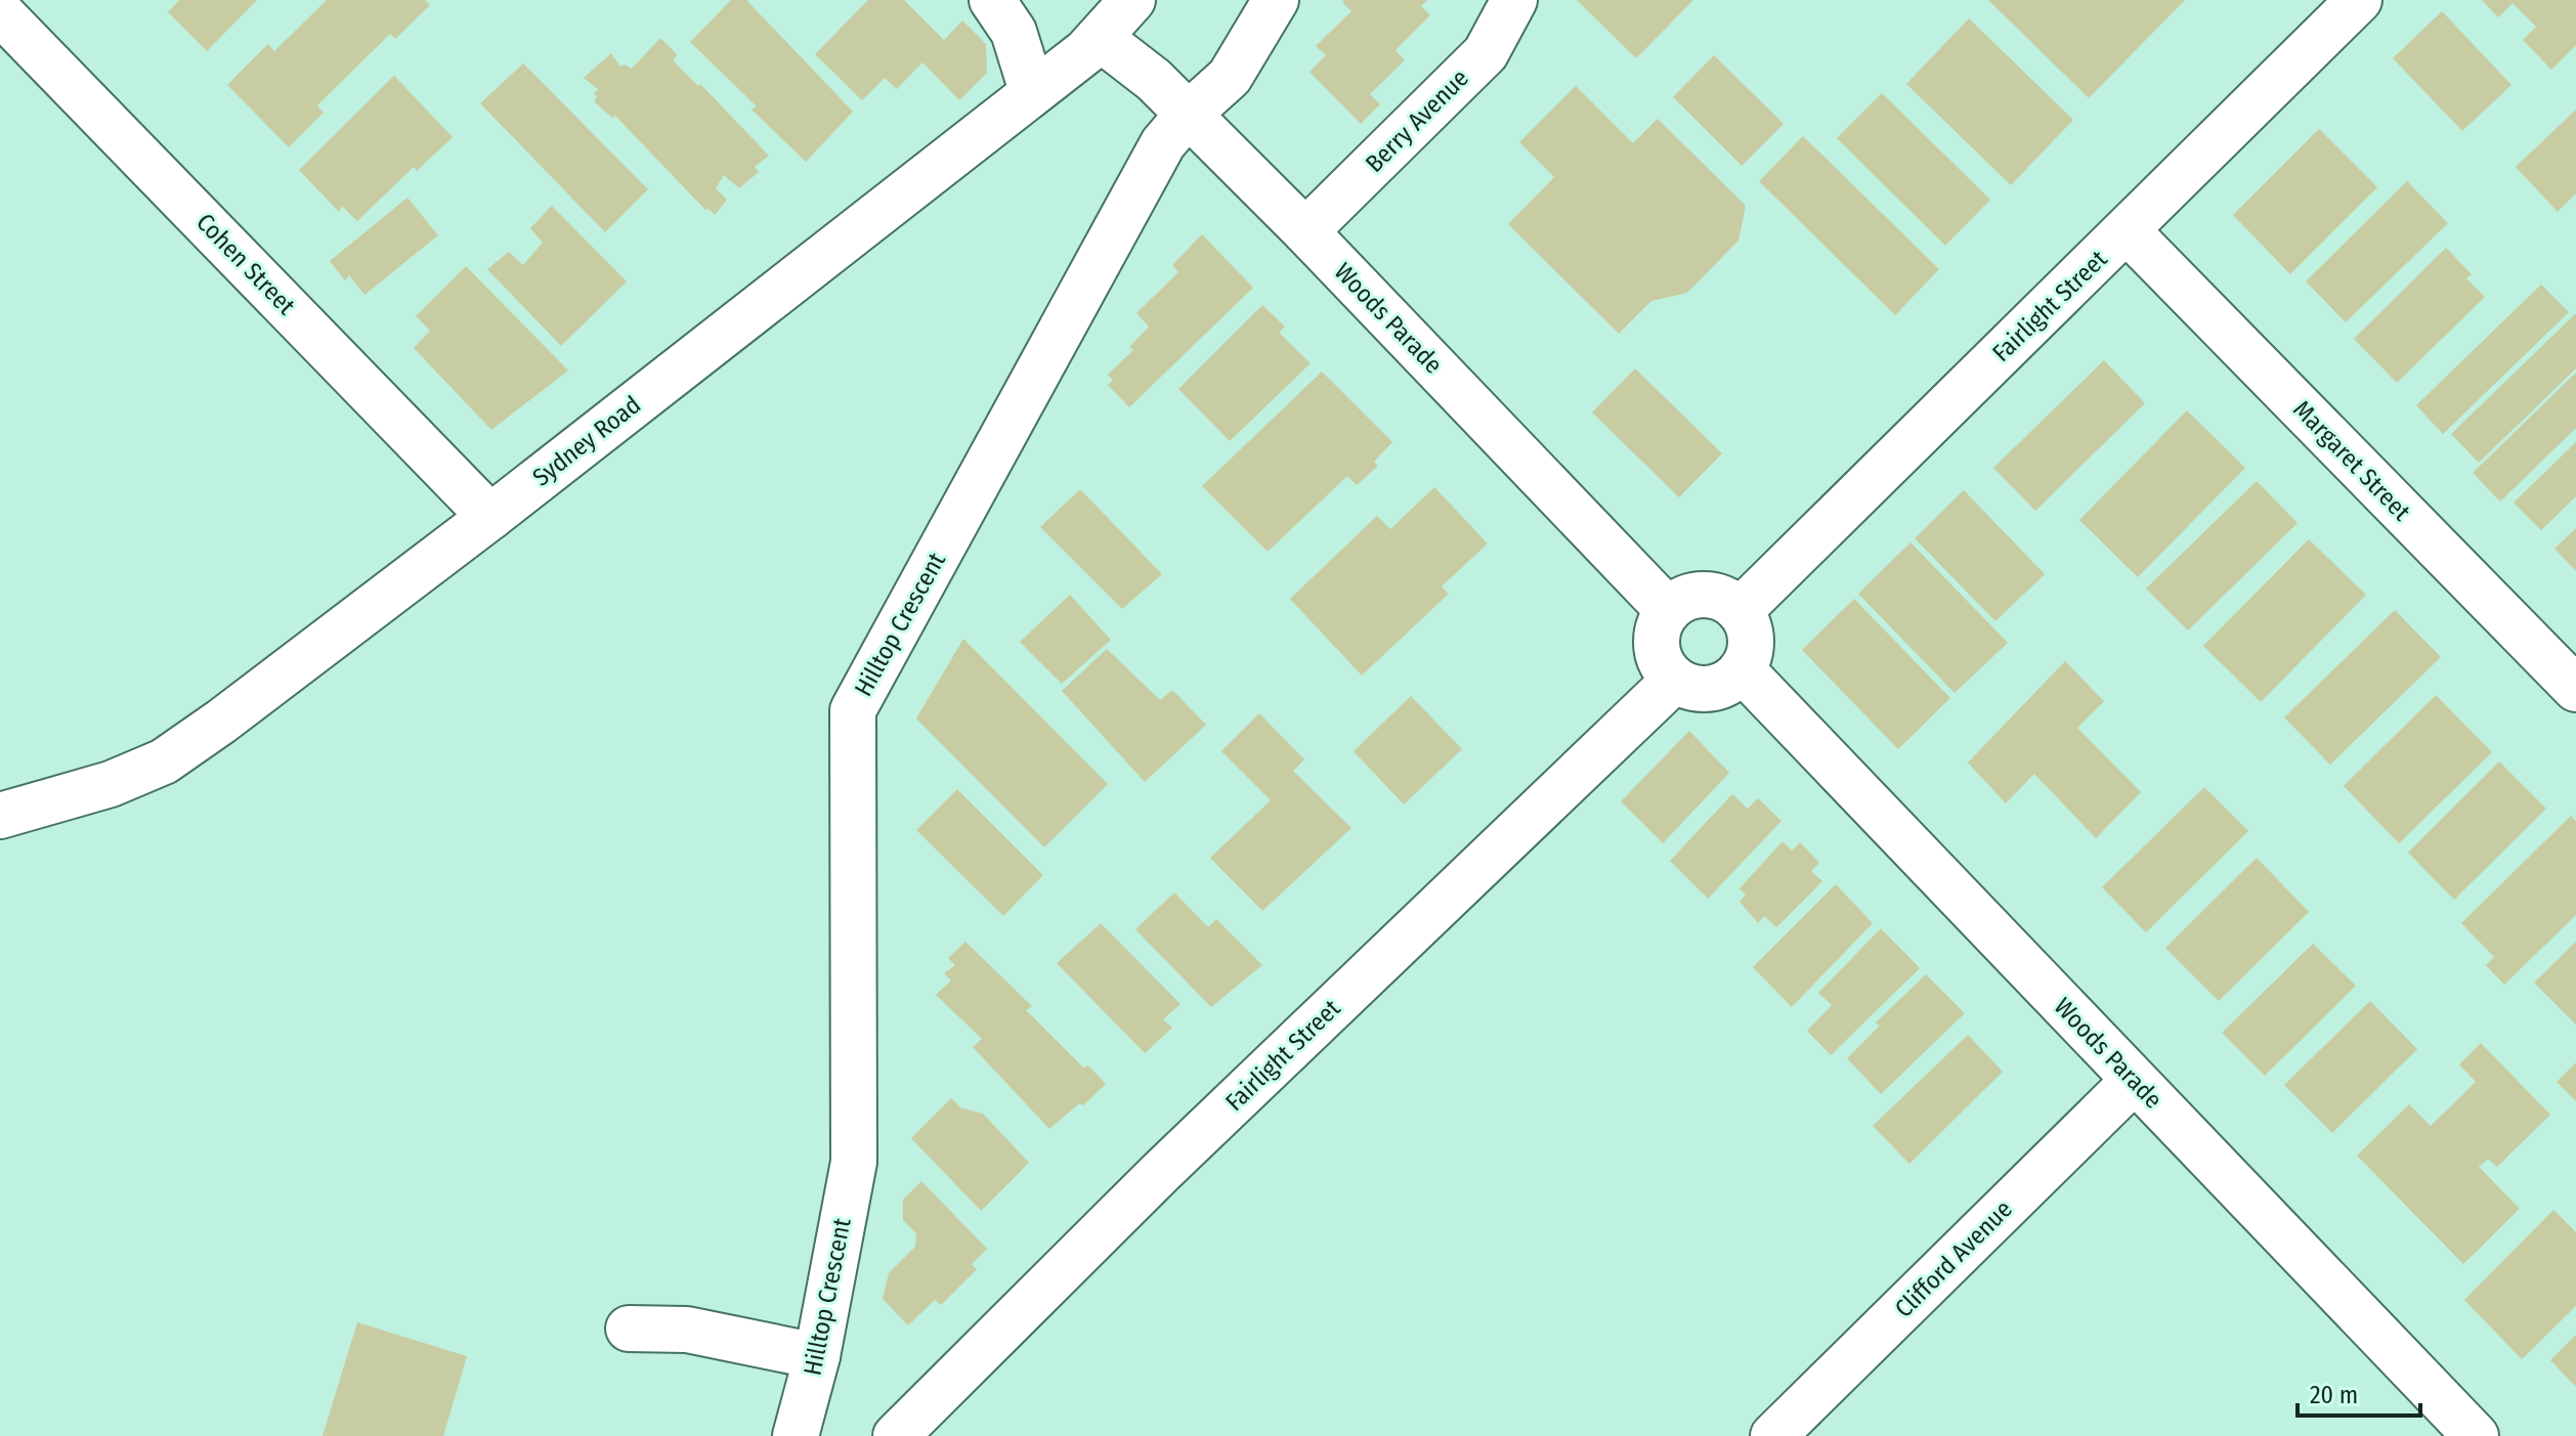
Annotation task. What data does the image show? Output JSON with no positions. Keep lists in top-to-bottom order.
{
  "streets": {
    "street": [
      "Berry Avenue",
      "Cohen Street",
      "Fairlight Street",
      "Woods Parade",
      "Sydney Road",
      "Margaret Street",
      "Hilltop Crescent",
      "Clifford Avenue"
    ]
  },
  "crossings": [
    ["Berry Avenue", "Woods Parade"],
    ["Cohen Street", "Sydney Road"],
    ["Fairlight Street", "Woods Parade"],
    ["Fairlight Street", "Margaret Street"],
    ["Woods Parade", "Sydney Road"],
    ["Woods Parade", "Hilltop Crescent"],
    ["Woods Parade", "Clifford Avenue"]
  ],
  "scale_bar": "20 m"
}
